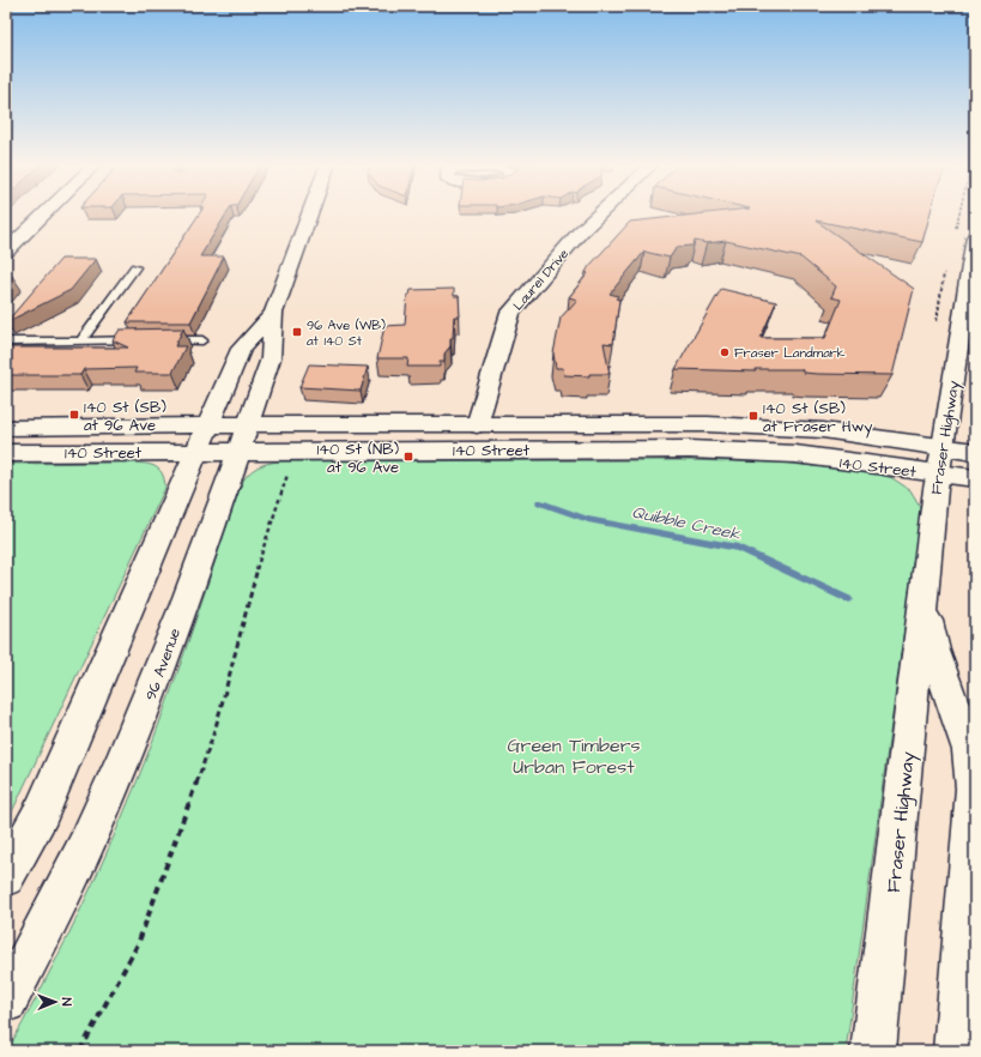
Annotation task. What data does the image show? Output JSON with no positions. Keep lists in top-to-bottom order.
{
  "streets": {
    "main road": [
      "Laurel Drive",
      "Fraser Highway",
      "140 Street",
      "96 Avenue"
    ]
  },
  "crossings": [
    ["Laurel Drive", "140 Street"],
    ["Fraser Highway", "140 Street"],
    ["140 Street", "96 Avenue"]
  ],
  "water": ["Quibble Creek"],
  "parks": ["Green Timbers Urban Forest"],
  "places": {
    "transit": [
      "96 Ave (WB) at 140 St",
      "140 St (SB) at 96 Ave",
      "140 St (SB) at Fraser Hwy",
      "140 St (NB) at 96 Ave"
    ],
    "other": ["Fraser Landmark"]
  },
  "north": "right"
}
